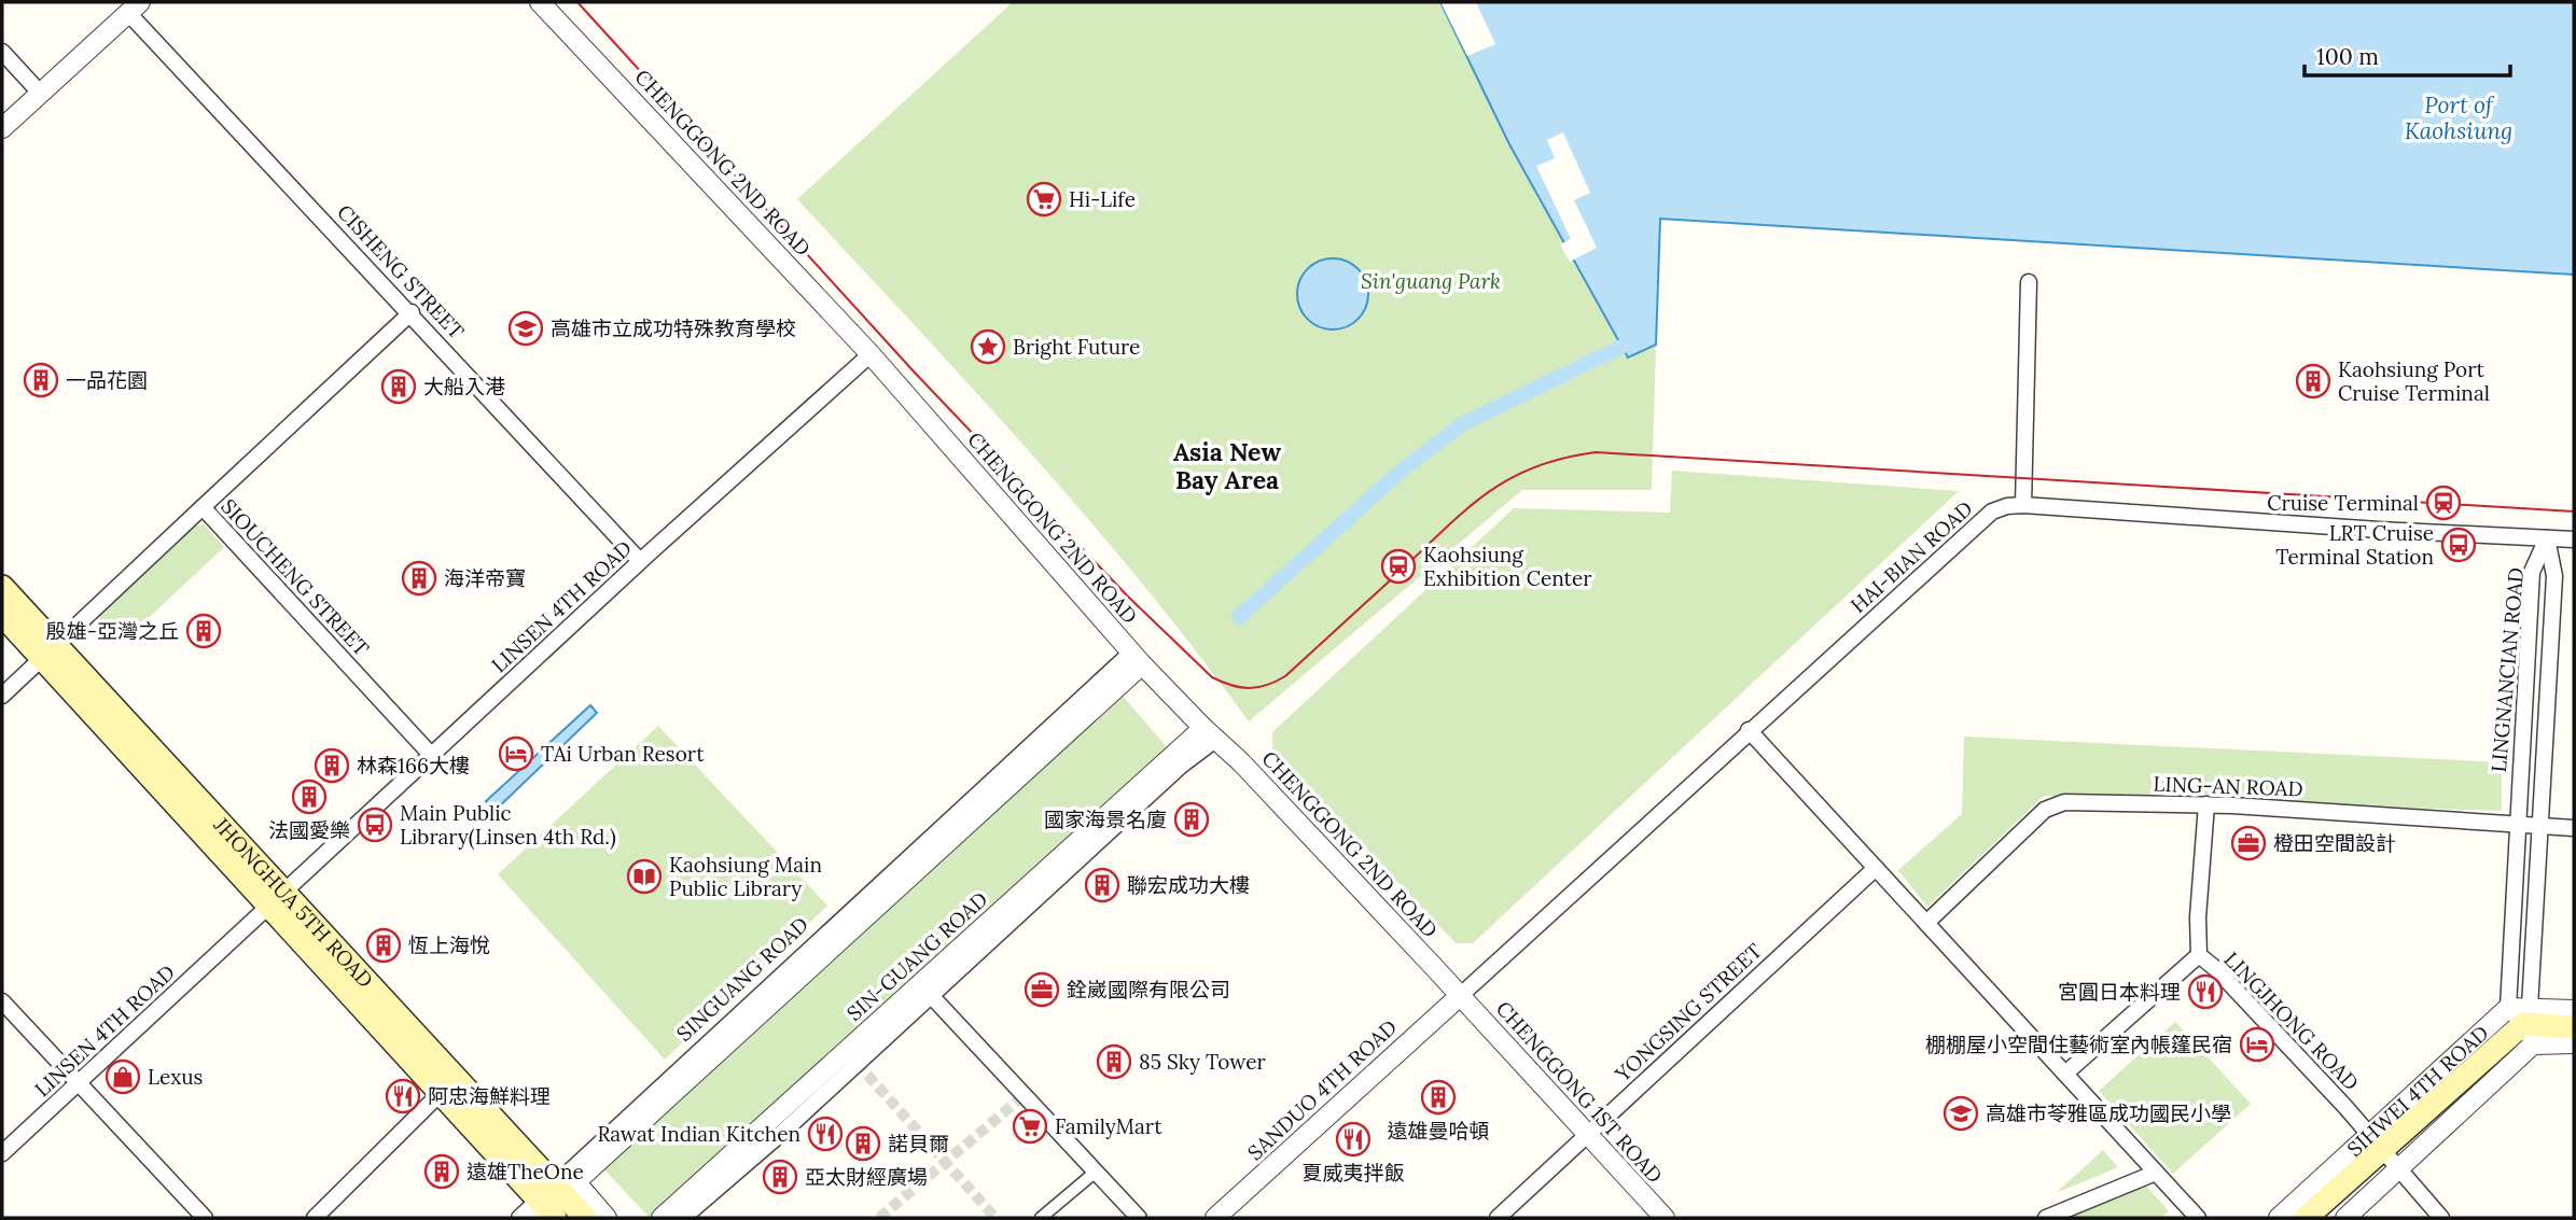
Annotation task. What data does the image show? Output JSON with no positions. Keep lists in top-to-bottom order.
{
  "streets": {
    "main road": ["JHONGHUA 5TH ROAD", "SIHWEI 4TH ROAD"],
    "street": [
      "CHENGGONG 2ND ROAD",
      "CISHENG STREET",
      "HAI-BIAN ROAD",
      "SIOUCHENG STREET",
      "LINSEN 4TH ROAD",
      "LINGNANCIAN ROAD",
      "LING-AN ROAD",
      "SIN-GUANG ROAD",
      "SINGUANG ROAD",
      "YONGSING STREET",
      "LINGJHONG ROAD",
      "SANDUO 4TH ROAD",
      "CHENGGONG 1ST ROAD"
    ]
  },
  "crossings": [
    ["CHENGGONG 2ND ROAD", "HAI-BIAN ROAD"],
    ["CHENGGONG 2ND ROAD", "LINSEN 4TH ROAD"],
    ["CHENGGONG 2ND ROAD", "SIN-GUANG ROAD"],
    ["CHENGGONG 2ND ROAD", "SINGUANG ROAD"],
    ["CHENGGONG 2ND ROAD", "SANDUO 4TH ROAD"],
    ["CHENGGONG 2ND ROAD", "CHENGGONG 1ST ROAD"],
    ["CISHENG STREET", "LINSEN 4TH ROAD"],
    ["HAI-BIAN ROAD", "LINGNANCIAN ROAD"],
    ["HAI-BIAN ROAD", "SANDUO 4TH ROAD"],
    ["HAI-BIAN ROAD", "CHENGGONG 1ST ROAD"],
    ["SIOUCHENG STREET", "LINSEN 4TH ROAD"],
    ["SIOUCHENG STREET", "JHONGHUA 5TH ROAD"],
    ["LINSEN 4TH ROAD", "JHONGHUA 5TH ROAD"],
    ["LINGNANCIAN ROAD", "LING-AN ROAD"],
    ["LINGNANCIAN ROAD", "SIHWEI 4TH ROAD"],
    ["JHONGHUA 5TH ROAD", "SINGUANG ROAD"],
    ["YONGSING STREET", "CHENGGONG 1ST ROAD"],
    ["LINGJHONG ROAD", "SIHWEI 4TH ROAD"],
    ["SANDUO 4TH ROAD", "CHENGGONG 1ST ROAD"]
  ],
  "districts": ["Asia New Bay Area"],
  "water": ["Port of Kaohsiung"],
  "parks": ["Sin'guang Park"],
  "places": {
    "supermarket": ["Hi-Life", "FamilyMart"],
    "school or university": ["高雄市立成功特殊教育學校", "高雄市苓雅區成功國民小學"],
    "place": ["Bright Future"],
    "building": [
      "一品花園",
      "Kaohsiung Port Cruise Terminal",
      "大船入港",
      "海洋帝寶",
      "殷雄-亞灣之丘",
      "林森166大樓",
      "法國愛樂",
      "國家海景名廈",
      "聯宏成功大樓",
      "恆上海悅",
      "85 Sky Tower",
      "遠雄曼哈頓",
      "諾貝爾",
      "遠雄TheOne",
      "亞太財經廣場"
    ],
    "station": ["Cruise Terminal", "Kaohsiung Exhibition Center"],
    "bus stop": ["LRT Cruise Terminal Station", "Main Public Library(Linsen 4th Rd.)"],
    "hotel": ["TAi Urban Resort", "棚棚屋小空間住藝術室內帳篷民宿"],
    "office": ["橙田空間設計", "銓崴國際有限公司"],
    "library": ["Kaohsiung Main Public Library"],
    "restaurant": [
      "宮圓日本料理",
      "阿忠海鮮料理",
      "Rawat Indian Kitchen",
      "夏威夷拌飯"
    ],
    "shop": ["Lexus"]
  },
  "scale_bar": "100 m"
}
